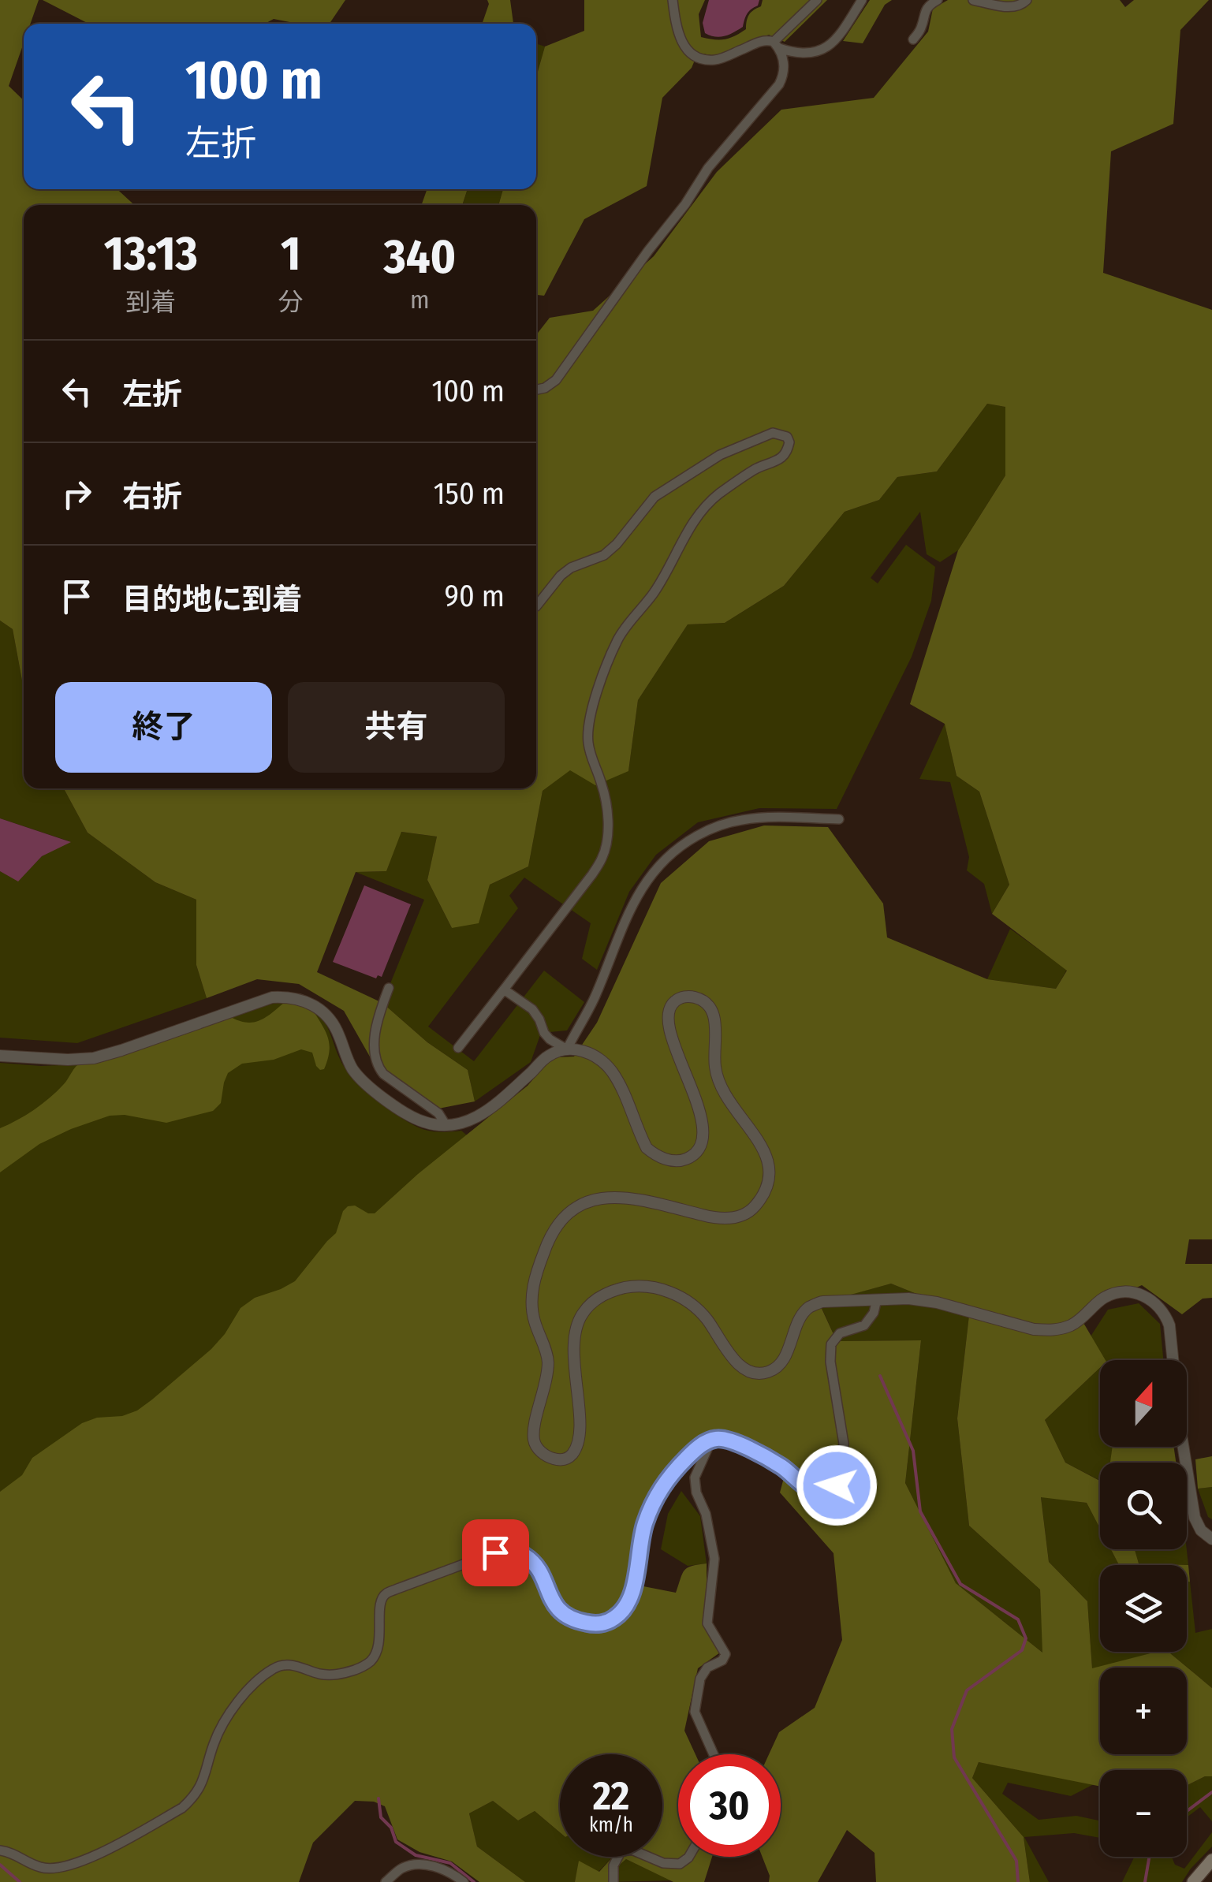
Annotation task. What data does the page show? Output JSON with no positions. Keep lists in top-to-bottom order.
{
  "north": "top",
  "page": {
    "turn": ["100 m", "左折"],
    "eta": [
      "13:13",
      "到着",
      "1",
      "分",
      "340",
      "m"
    ],
    "list": [
      {
        "name": "左折",
        "value": "100 m"
      },
      {
        "name": "右折",
        "value": "150 m"
      },
      {
        "name": "目的地に到着",
        "value": "90 m"
      }
    ],
    "buttons": ["終了", "共有"],
    "map_buttons": ["+", "−"],
    "speed": "22 km/h",
    "limit": "30"
  }
}
